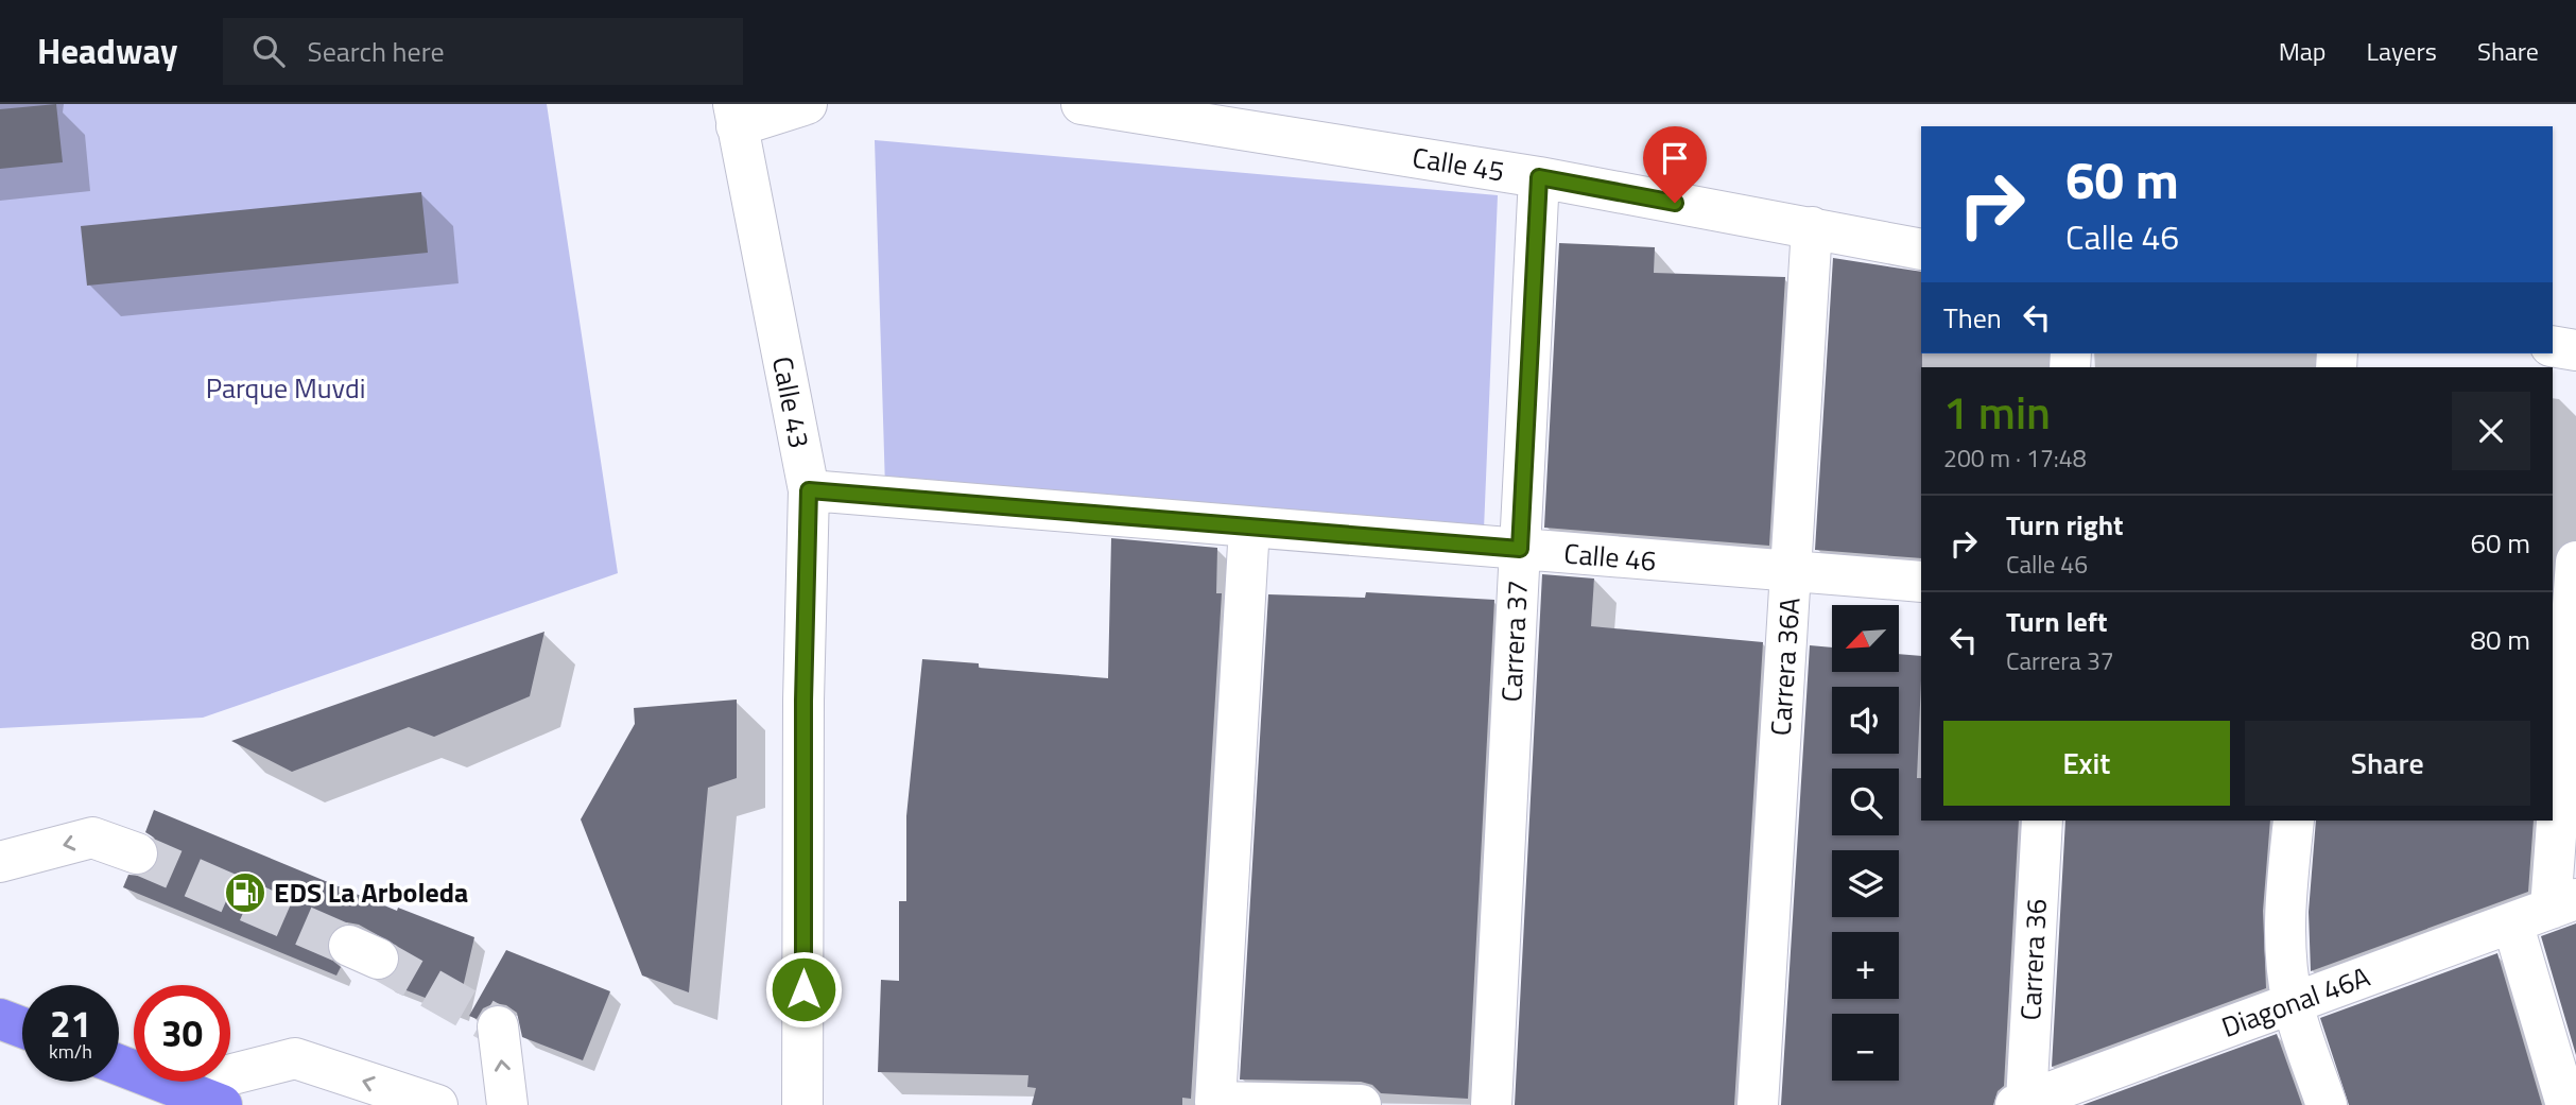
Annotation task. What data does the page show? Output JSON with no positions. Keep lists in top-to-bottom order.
{
  "streets": {
    "street": [
      "Calle 45",
      "Calle 43",
      "Calle 46",
      "Carrera 37",
      "Carrera 36A",
      "Carrera 36",
      "Diagonal 46A"
    ]
  },
  "crossings": [
    ["Calle 45", "Carrera 37"],
    ["Calle 45", "Carrera 36A"],
    ["Calle 43", "Calle 46"],
    ["Calle 46", "Carrera 37"],
    ["Calle 46", "Carrera 36A"],
    ["Carrera 36", "Diagonal 46A"]
  ],
  "parks": ["Parque Muvdi"],
  "places": {
    "fuel station": ["EDS La Arboleda"]
  },
  "north": "bottom left",
  "page": {
    "header": "Headway",
    "search": "Search here",
    "nav": ["Map", "Layers", "Share"],
    "turn": ["60 m", "Calle 46"],
    "then": "Then",
    "heading": ["1 min", "200 m · 17:48"],
    "list": [
      {
        "name": "Turn right",
        "note": "Calle 46",
        "value": "60 m"
      },
      {
        "name": "Turn left",
        "note": "Carrera 37",
        "value": "80 m"
      }
    ],
    "map_buttons": ["+", "−"],
    "buttons": ["Exit", "Share"],
    "speed": "21 km/h",
    "limit": "30"
  }
}
